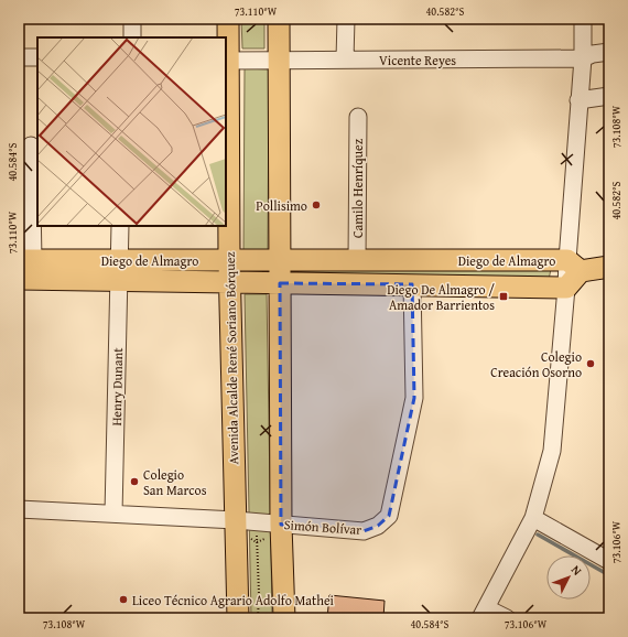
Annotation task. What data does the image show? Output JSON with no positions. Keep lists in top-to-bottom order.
{
  "streets": {
    "main road": ["Diego de Almagro", "Avenida Alcalde René Soriano Bórquez"],
    "street": [
      "Vicente Reyes",
      "Camilo Henríquez",
      "Henry Dunant",
      "Simón Bolívar"
    ]
  },
  "crossings": [
    ["Vicente Reyes", "Avenida Alcalde René Soriano Bórquez"],
    ["Camilo Henríquez", "Diego de Almagro"],
    ["Diego de Almagro", "Avenida Alcalde René Soriano Bórquez"],
    ["Diego de Almagro", "Henry Dunant"],
    ["Diego de Almagro", "Simón Bolívar"],
    ["Avenida Alcalde René Soriano Bórquez", "Simón Bolívar"],
    ["Henry Dunant", "Simón Bolívar"]
  ],
  "places": {
    "other": [
      "Pollisimo",
      "Colegio Creación Osorno",
      "Colegio San Marcos",
      "Liceo Técnico Agrario Adolfo Mathei"
    ],
    "transit": ["Diego De Almagro / Amador Barrientos"]
  },
  "north": "top right",
  "coordinates": [
    "73.110°W",
    "40.582°S",
    "73.108°W",
    "40.584°S",
    "73.106°W"
  ]
}
